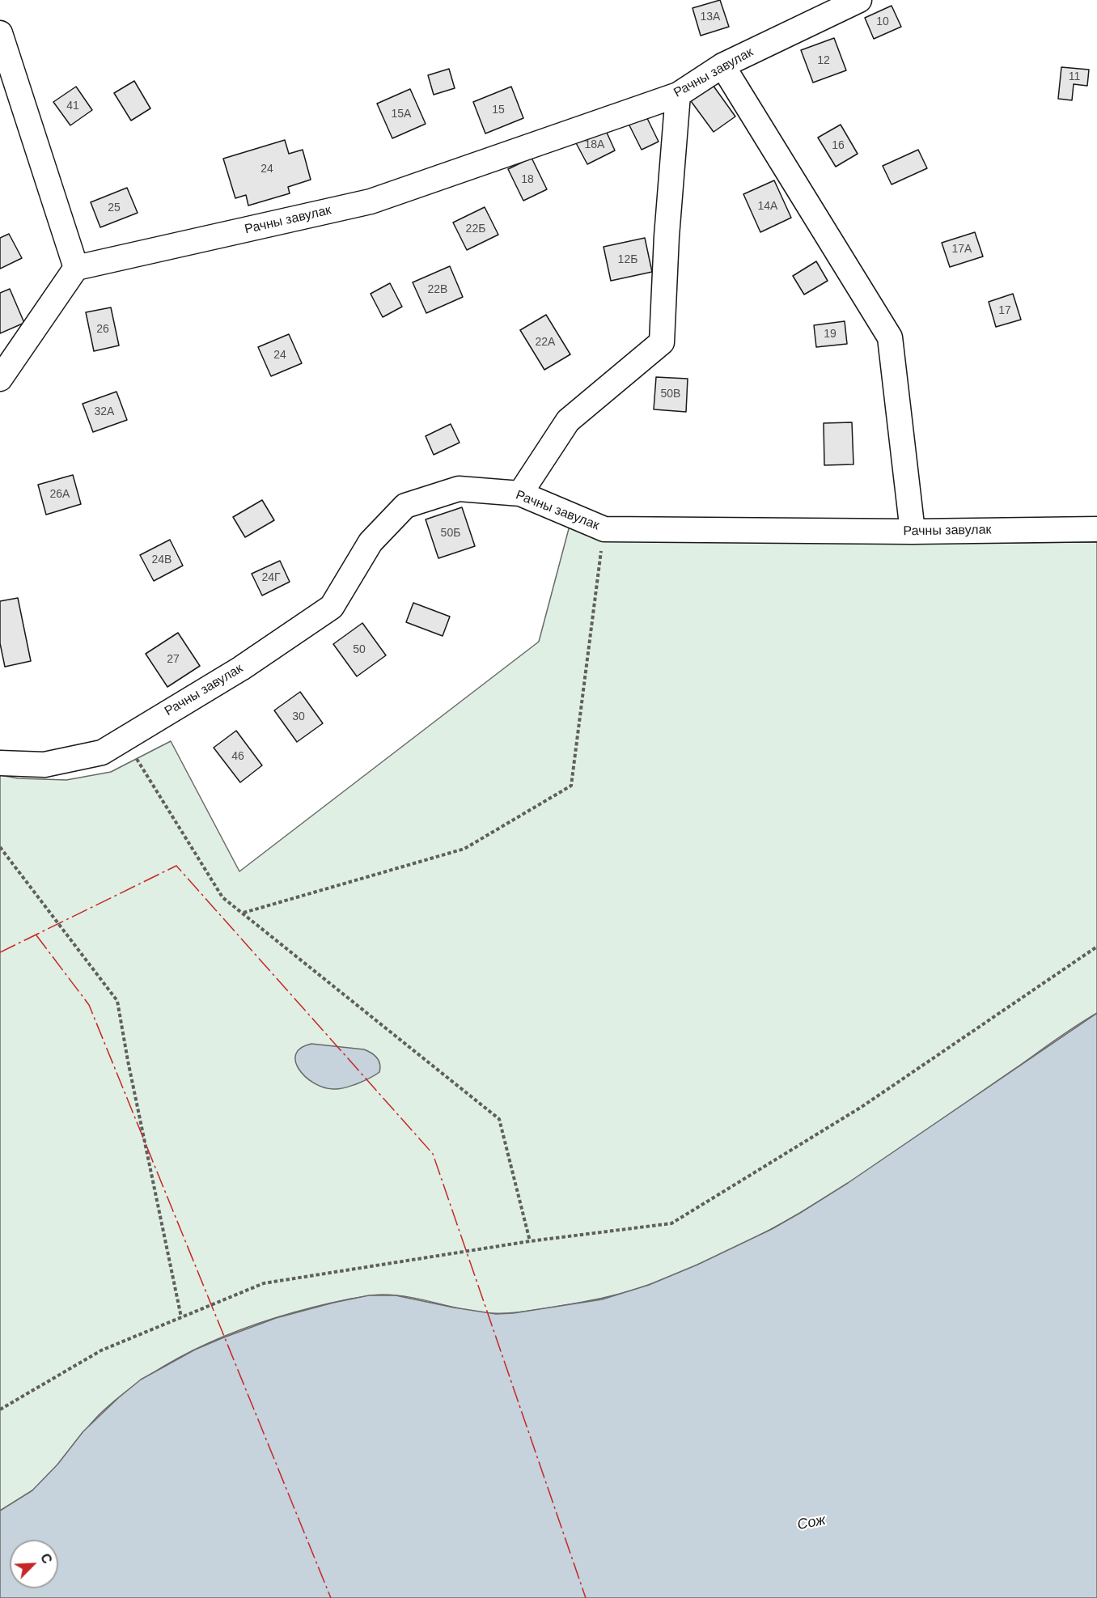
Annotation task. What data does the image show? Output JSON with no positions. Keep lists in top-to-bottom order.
{
  "streets": {
    "street": ["Рачны завулак"]
  },
  "water": ["Сож"],
  "house_numbers": [
    "13А",
    "10",
    "12",
    "11",
    "41",
    "15",
    "15А",
    "18А",
    "16",
    "24",
    "18",
    "14А",
    "25",
    "22Б",
    "17А",
    "12Б",
    "22В",
    "17",
    "26",
    "19",
    "22А",
    "24",
    "50В",
    "32А",
    "26А",
    "50Б",
    "24В",
    "24Г",
    "50",
    "27",
    "30",
    "46"
  ],
  "north": "top right"
}
